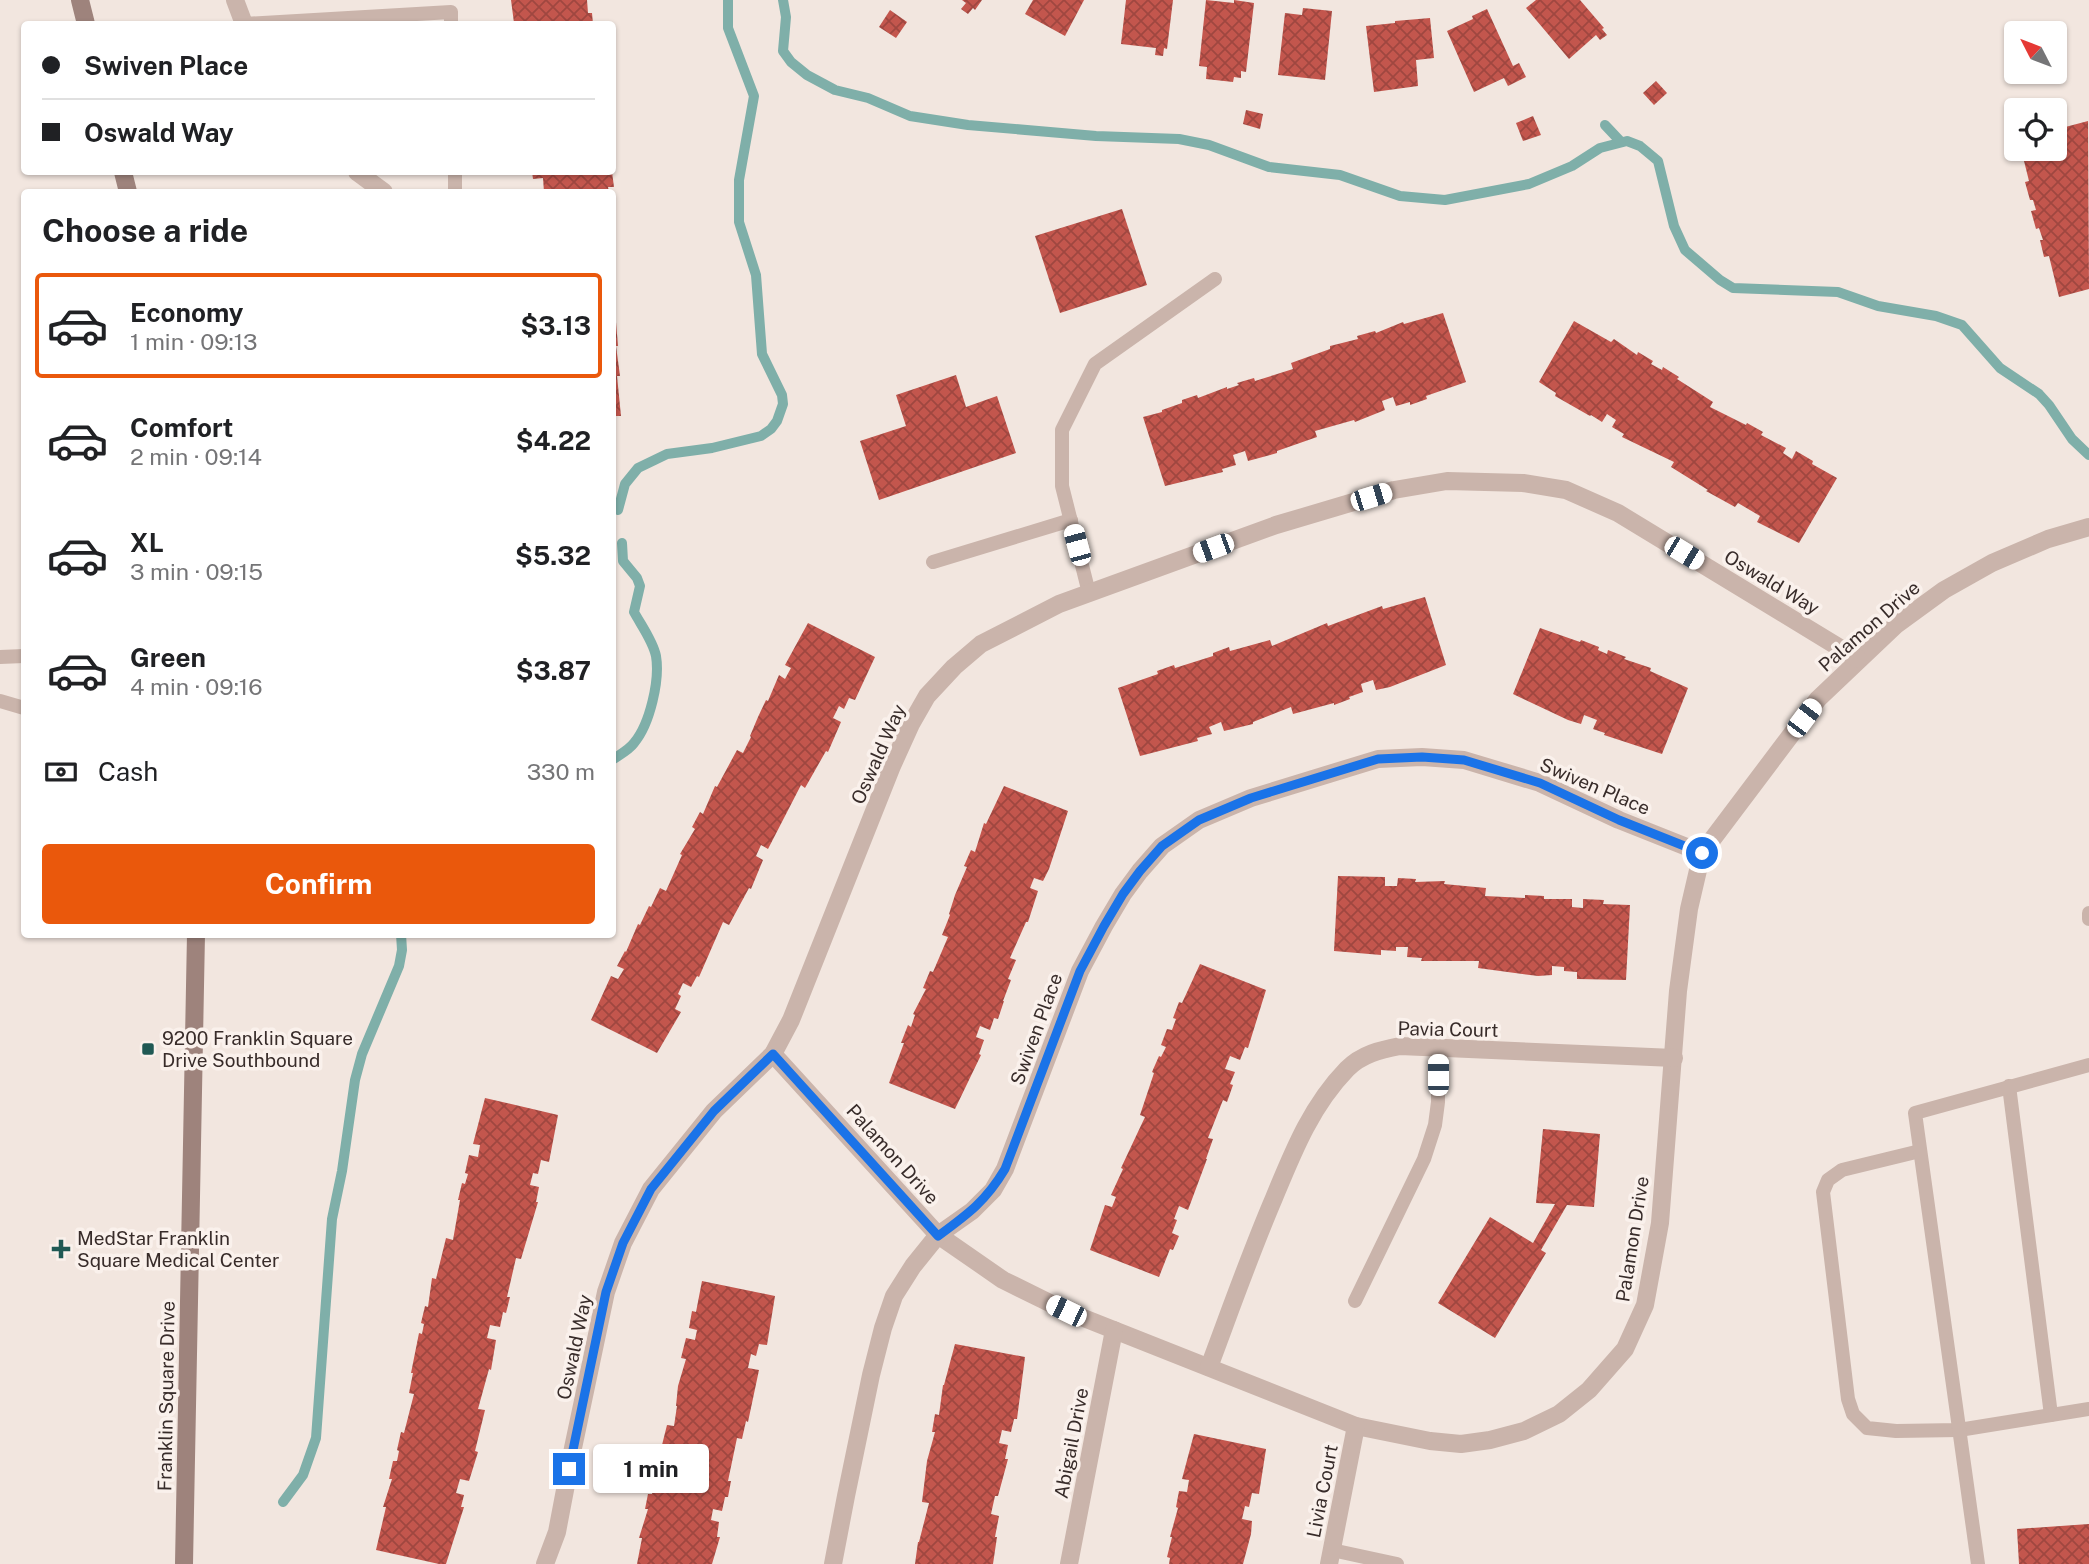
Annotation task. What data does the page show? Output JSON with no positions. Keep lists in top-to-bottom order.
{
  "streets": {
    "street": [
      "Oswald Way",
      "Palamon Drive",
      "Swiven Place",
      "Pavia Court",
      "Franklin Square Drive",
      "Abigail Drive",
      "Livia Court"
    ]
  },
  "crossings": [
    ["Oswald Way", "Palamon Drive"],
    ["Palamon Drive", "Swiven Place"],
    ["Palamon Drive", "Pavia Court"],
    ["Palamon Drive", "Abigail Drive"],
    ["Palamon Drive", "Livia Court"]
  ],
  "places": {
    "transit": ["9200 Franklin Square Drive Southbound"],
    "health": ["MedStar Franklin Square Medical Center"]
  },
  "north": "top left",
  "page": {
    "banner": ["Swiven Place", "Oswald Way"],
    "heading": "Choose a ride",
    "list": [
      {
        "name": "Economy",
        "note": "1 min · 09:13",
        "value": "$3.13"
      },
      {
        "name": "Comfort",
        "note": "2 min · 09:14",
        "value": "$4.22"
      },
      {
        "name": "XL",
        "note": "3 min · 09:15",
        "value": "$5.32"
      },
      {
        "name": "Green",
        "note": "4 min · 09:16",
        "value": "$3.87"
      }
    ],
    "pay": ["Cash", "330 m"],
    "buttons": "Confirm",
    "bubble": "1 min"
  }
}
